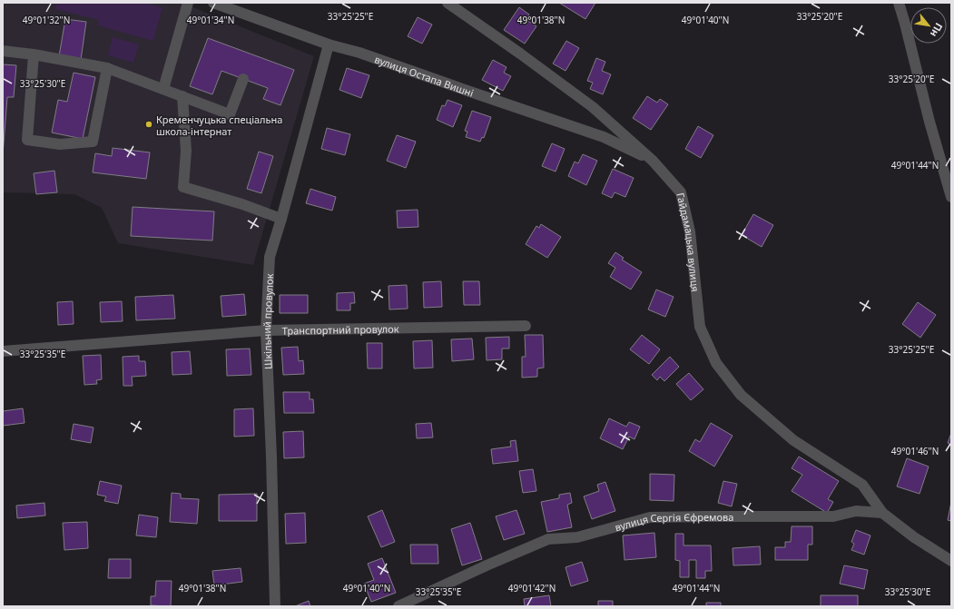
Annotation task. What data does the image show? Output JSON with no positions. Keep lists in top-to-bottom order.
{
  "streets": {
    "street": [
      "вулиця Остапа Вишні",
      "Гайдамацька вулиця",
      "Шкільний провулок",
      "Транспортний провулок",
      "вулиця Сергія Єфремова"
    ]
  },
  "crossings": [
    ["вулиця Остапа Вишні", "Гайдамацька вулиця"],
    ["вулиця Остапа Вишні", "Шкільний провулок"],
    ["Гайдамацька вулиця", "вулиця Сергія Єфремова"],
    ["Шкільний провулок", "Транспортний провулок"]
  ],
  "places": ["Кременчуцька спеціальна школа-інтернат"],
  "north": "bottom right",
  "coordinates": [
    "33°25'25\"E",
    "33°25'20\"E",
    "49°01'32\"N",
    "49°01'34\"N",
    "49°01'38\"N",
    "49°01'40\"N",
    "33°25'30\"E",
    "49°01'44\"N",
    "33°25'35\"E",
    "49°01'46\"N",
    "49°01'42\"N"
  ]
}
